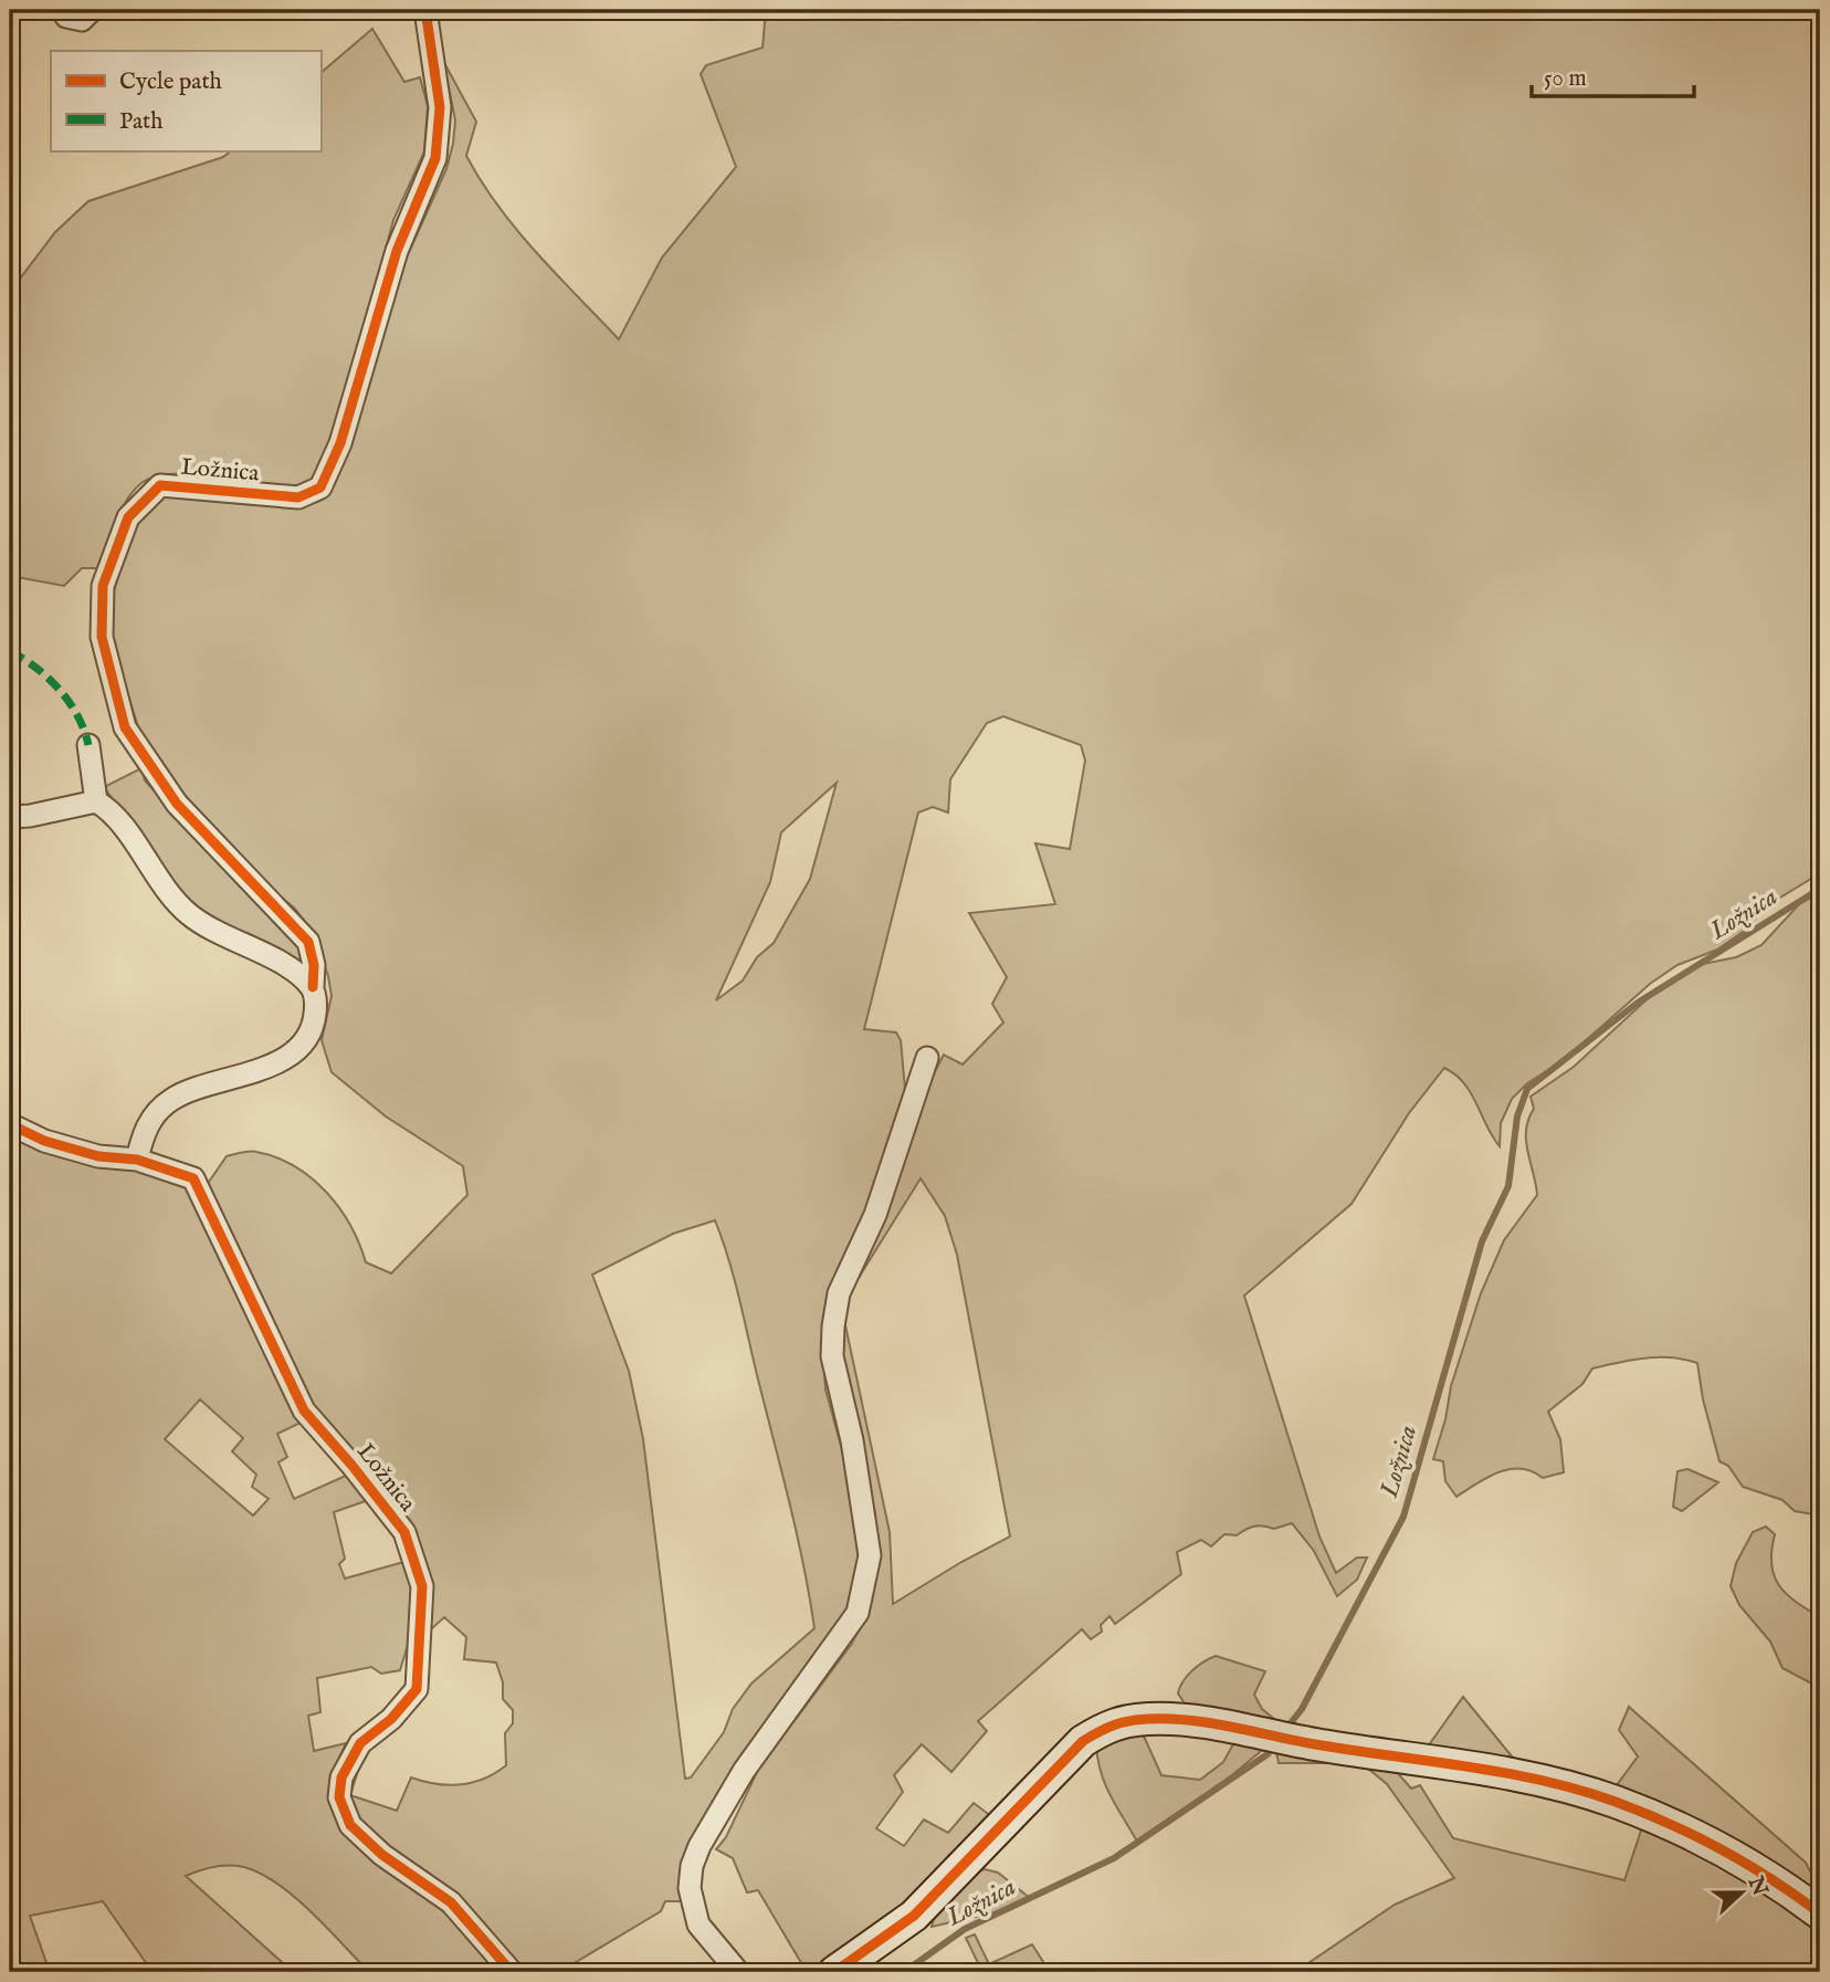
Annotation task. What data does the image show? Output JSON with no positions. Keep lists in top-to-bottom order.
{
  "streets": {
    "street": ["Ložnica"]
  },
  "water": ["Ložnica"],
  "legend": ["Cycle path", "Path"],
  "scale_bar": "50 m",
  "north": "right"
}
